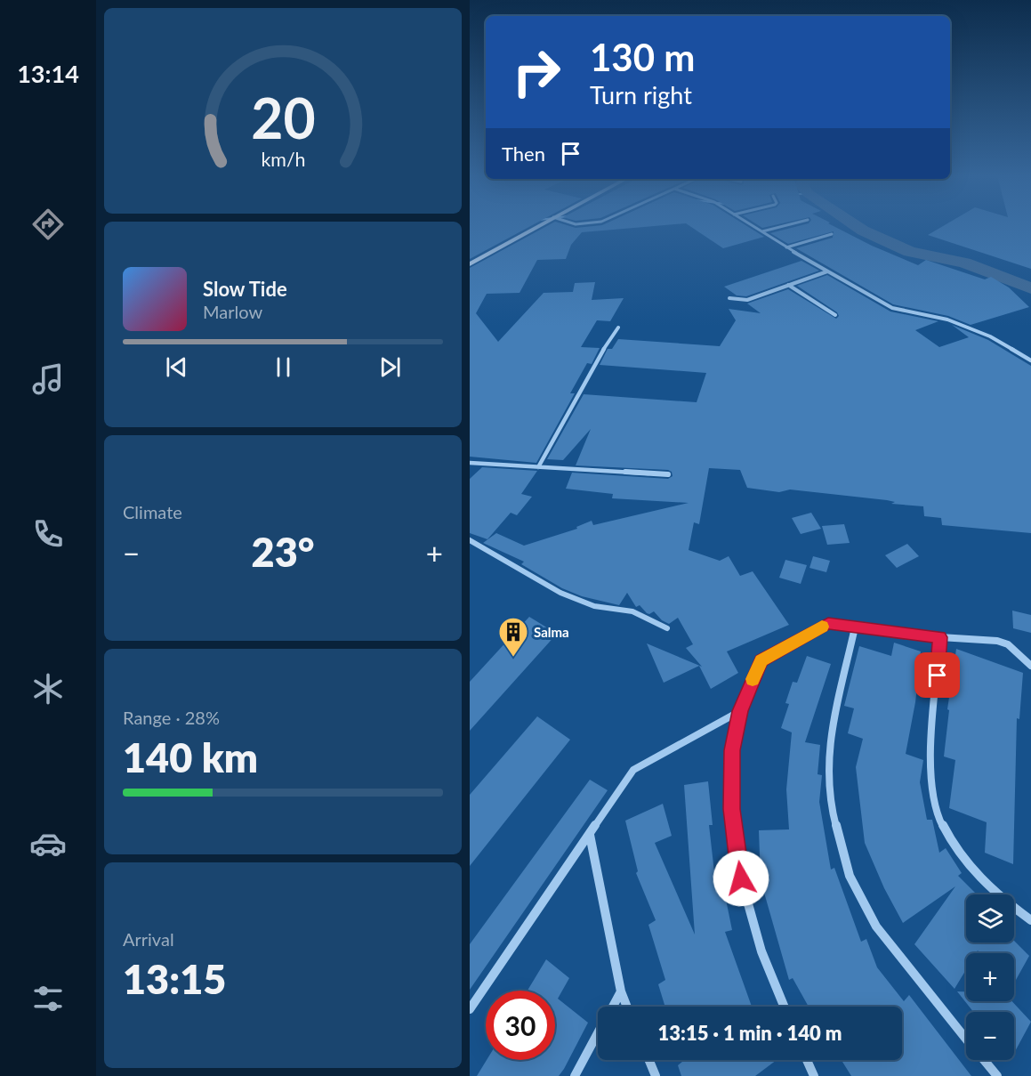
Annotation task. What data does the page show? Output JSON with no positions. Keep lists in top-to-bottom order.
{
  "places": {
    "building": ["Salma"]
  },
  "page": {
    "tabs": "13:14",
    "turn": ["130 m", "Turn right"],
    "then": "Then",
    "song": ["Slow Tide", "Marlow"],
    "tile": [
      "Climate",
      ["Range · 28%", "140 km"],
      ["Arrival", "13:15"]
    ],
    "heat": ["−", "23°", "+"],
    "map_buttons": ["+", "−"],
    "limit": "30",
    "trip": "13:15 · 1 min · 140 m",
    "gauge": ["20", "km/h"]
  }
}
